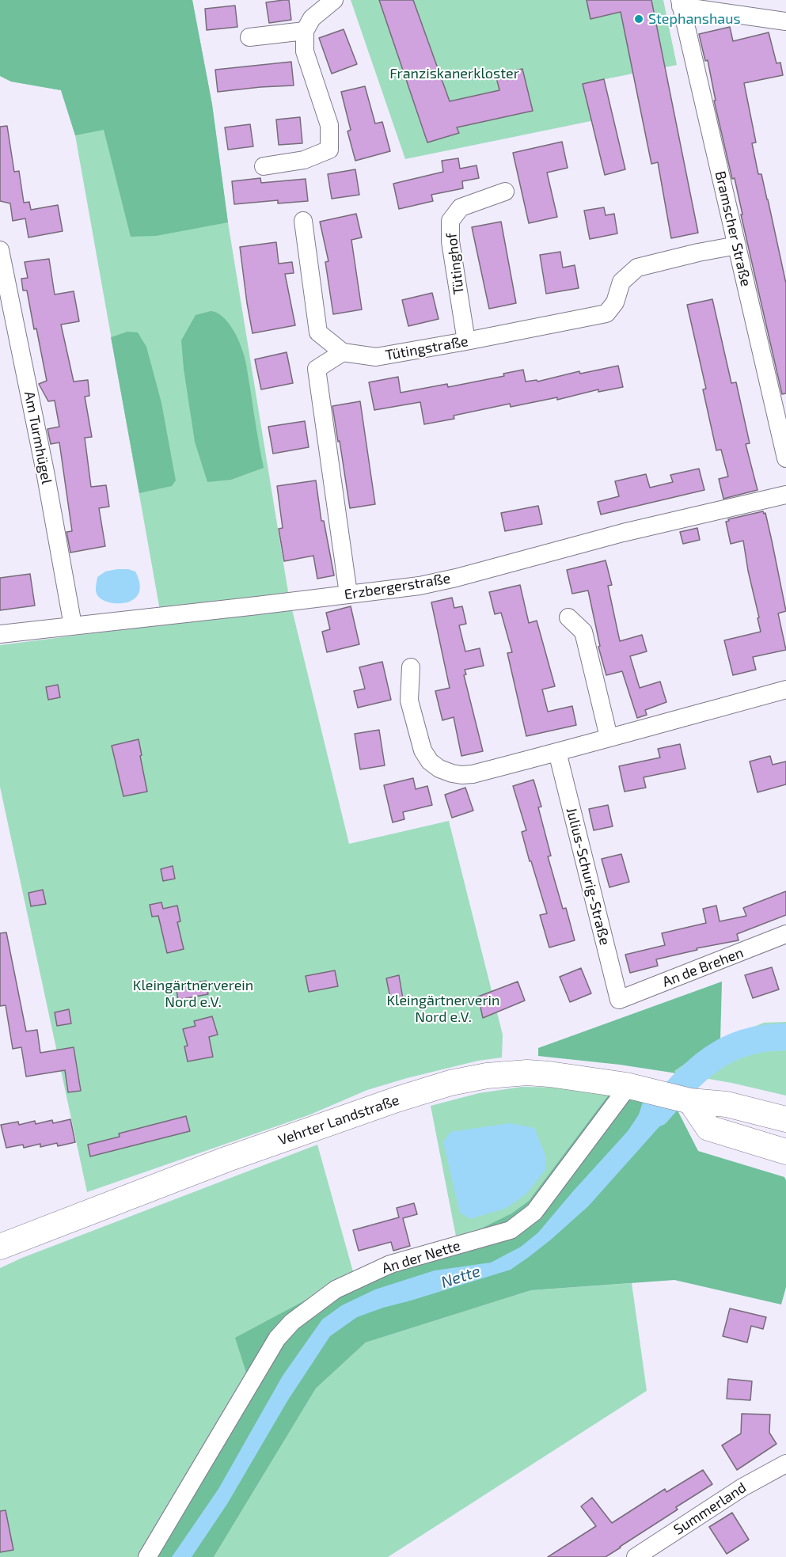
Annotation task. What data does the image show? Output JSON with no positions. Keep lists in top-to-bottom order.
{
  "streets": {
    "main road": ["Vehrter Landstraße"],
    "street": [
      "Bramscher Straße",
      "Tütinghof",
      "Tütingstraße",
      "Am Turmhügel",
      "Erzbergerstraße",
      "Julius-Schurig-Straße",
      "An de Brehen",
      "An der Nette",
      "Summerland"
    ]
  },
  "crossings": [
    ["Bramscher Straße", "Tütingstraße"],
    ["Tütinghof", "Tütingstraße"],
    ["Am Turmhügel", "Erzbergerstraße"],
    ["Julius-Schurig-Straße", "An de Brehen"],
    ["Vehrter Landstraße", "An der Nette"]
  ],
  "water": ["Nette"],
  "parks": ["Franziskanerkloster", "Kleingärtnerverein Nord e.V.", "Kleingärtnerverin Nord e.V."],
  "places": ["Stephanshaus"]
}
